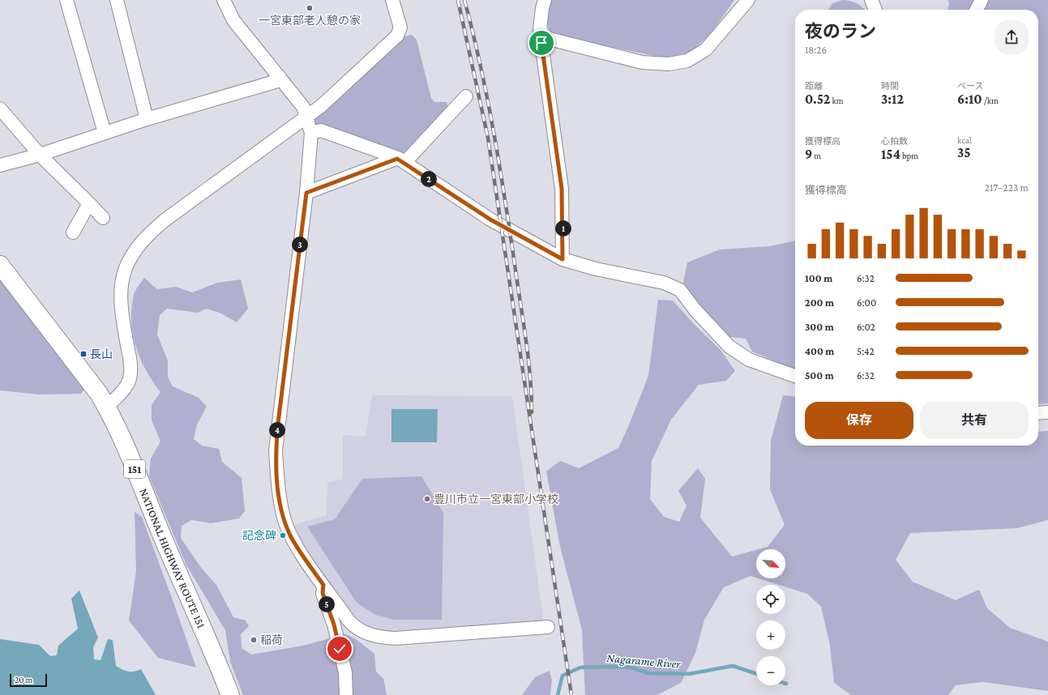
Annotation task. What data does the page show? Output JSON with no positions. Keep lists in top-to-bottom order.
{
  "streets": {
    "highway": ["151", "NATIONAL HIGHWAY ROUTE 151"]
  },
  "water": ["Nagarame River"],
  "places": {
    "other": [
      "一宮東部老人憩の家",
      "豊川市立一宮東部小学校",
      "記念碑",
      "稲荷"
    ],
    "transit": ["長山"]
  },
  "scale_bar": "20 m",
  "north": "bottom right",
  "page": {
    "heading": ["夜のラン", "18:26"],
    "stats": [
      ["距離", "0.52 km"],
      ["時間", "3:12"],
      ["ペース", "6:10 /km"],
      ["獲得標高", "9 m"],
      ["心拍数", "154 bpm"],
      ["kcal", "35"]
    ],
    "pins": [
      "2",
      "1",
      "3",
      "4",
      "5"
    ],
    "chart": ["獲得標高", "217–223 m"],
    "list": [
      {
        "name": "100 m",
        "note": "6:32"
      },
      {
        "name": "200 m",
        "note": "6:00"
      },
      {
        "name": "300 m",
        "note": "6:02"
      },
      {
        "name": "400 m",
        "note": "5:42"
      },
      {
        "name": "500 m",
        "note": "6:32"
      }
    ],
    "buttons": ["保存", "共有"],
    "map_buttons": ["+", "−"],
    "scale": "20 m"
  }
}
